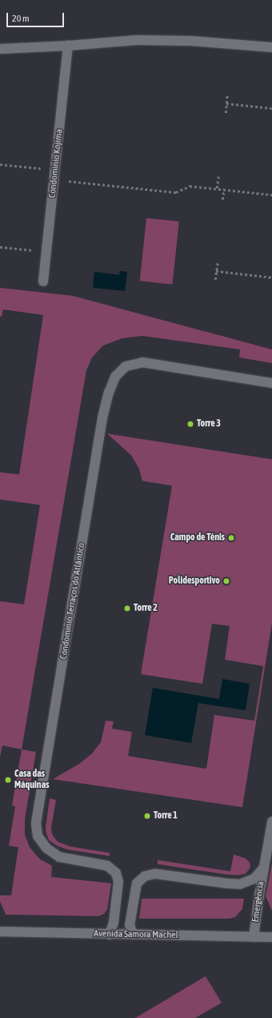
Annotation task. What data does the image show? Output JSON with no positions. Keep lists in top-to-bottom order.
{
  "streets": {
    "main road": [
      "Condominio Kojima",
      "Condomínio Terraços do Atlântico",
      "Emergência",
      "Avenida Samora Machel"
    ]
  },
  "crossings": [
    ["Condomínio Terraços do Atlântico", "Avenida Samora Machel"],
    ["Emergência", "Avenida Samora Machel"]
  ],
  "places": [
    "Torre 3",
    "Campo de Ténis",
    "Polidesportivo",
    "Torre 2",
    "Casa das Máquinas",
    "Torre 1"
  ],
  "scale_bar": "20 m"
}
